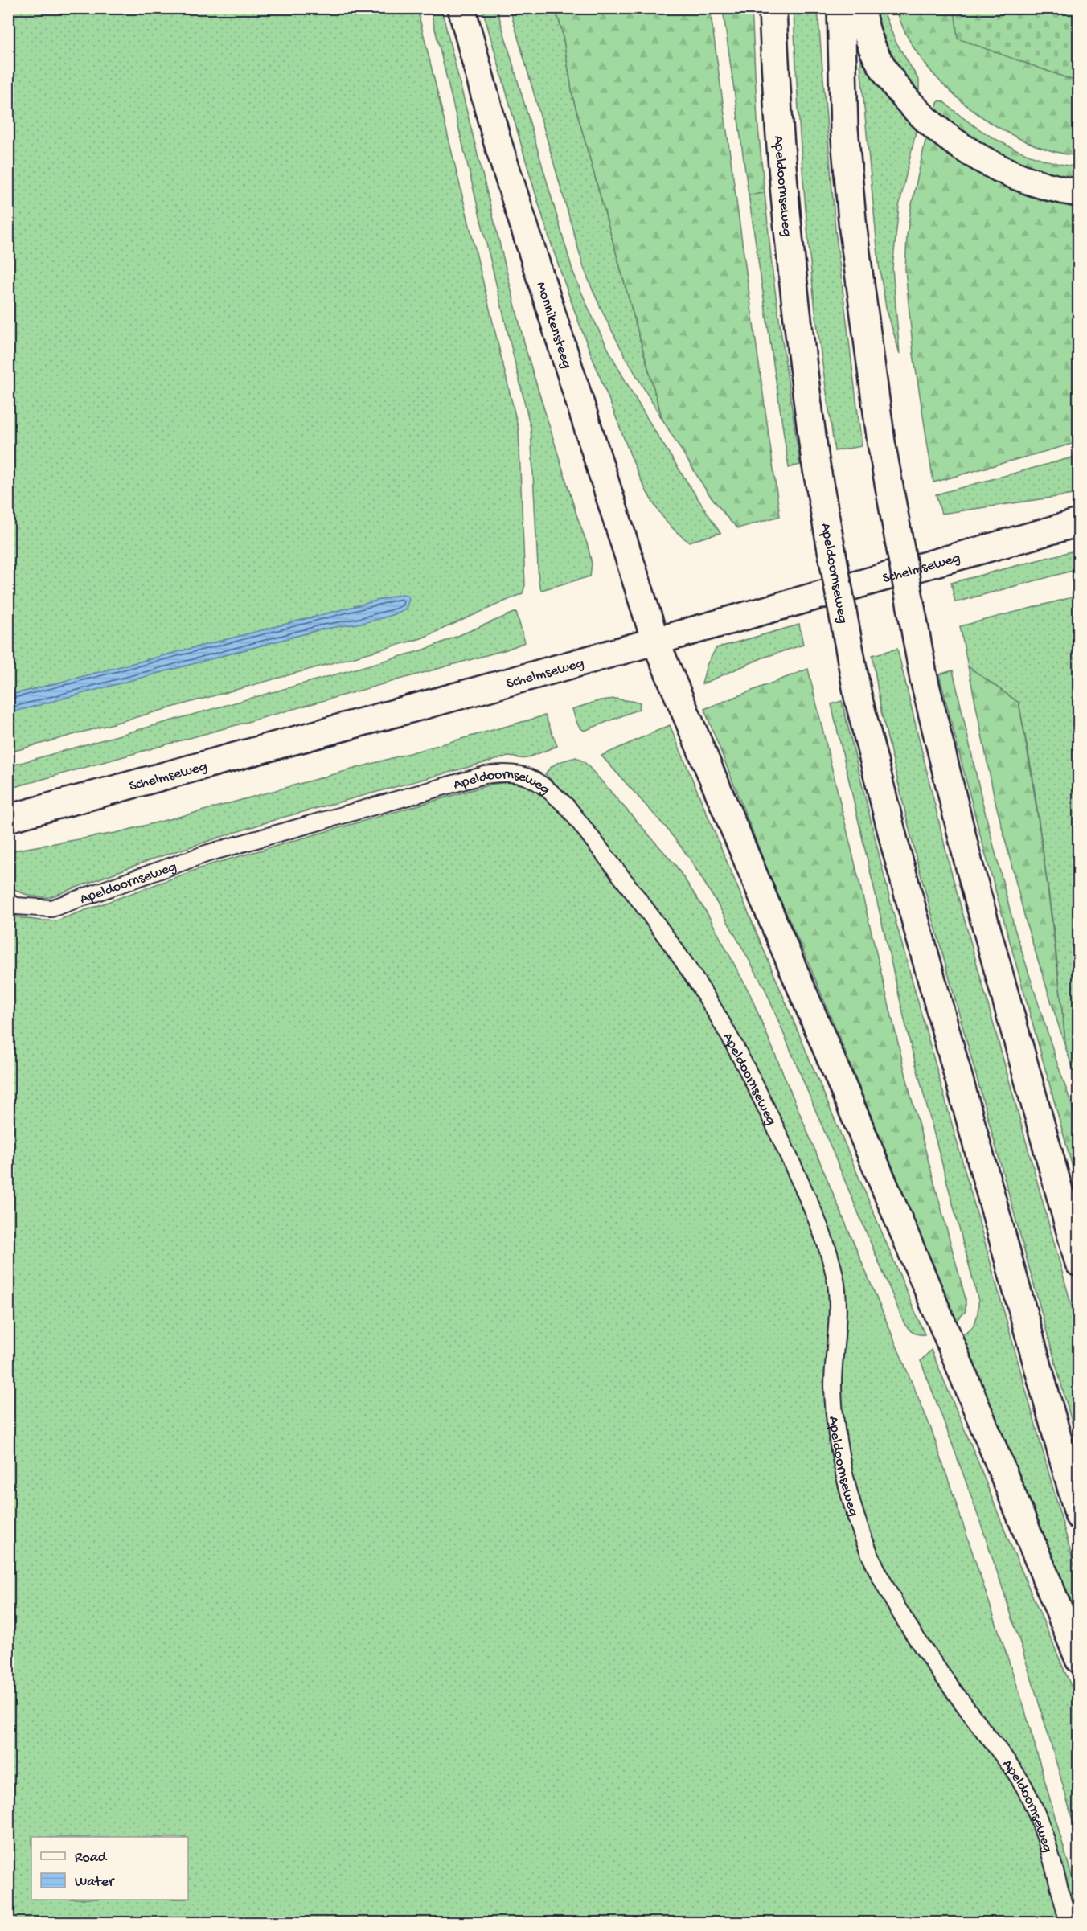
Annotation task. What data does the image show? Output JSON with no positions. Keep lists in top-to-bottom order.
{
  "streets": {
    "main road": ["Apeldoornseweg", "Monnikensteeg", "Schelmseweg"]
  },
  "crossings": [
    ["Monnikensteeg", "Schelmseweg"]
  ],
  "legend": ["Road", "Water"]
}
